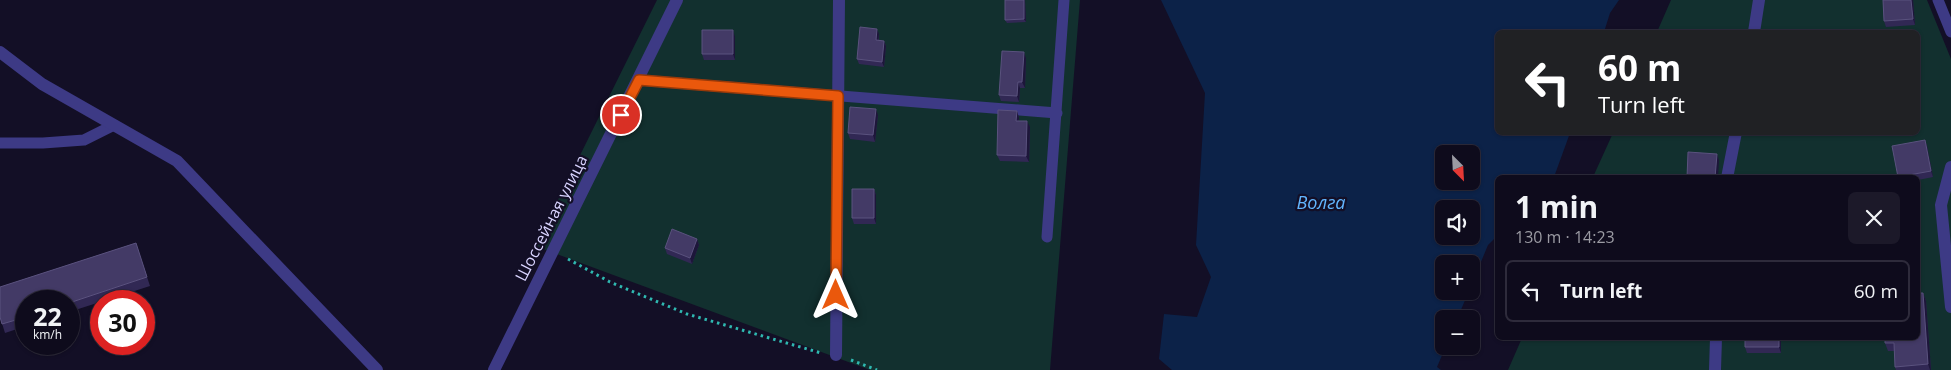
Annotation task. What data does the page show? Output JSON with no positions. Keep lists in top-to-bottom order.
{
  "streets": {
    "street": ["Шоссейная улица"]
  },
  "water": ["Волга"],
  "north": "bottom right",
  "page": {
    "turn": ["60 m", "Turn left"],
    "map_buttons": ["+", "−"],
    "heading": ["1 min", "130 m · 14:23"],
    "list": [
      {
        "name": "Turn left",
        "value": "60 m"
      }
    ],
    "speed": "22 km/h",
    "limit": "30"
  }
}
